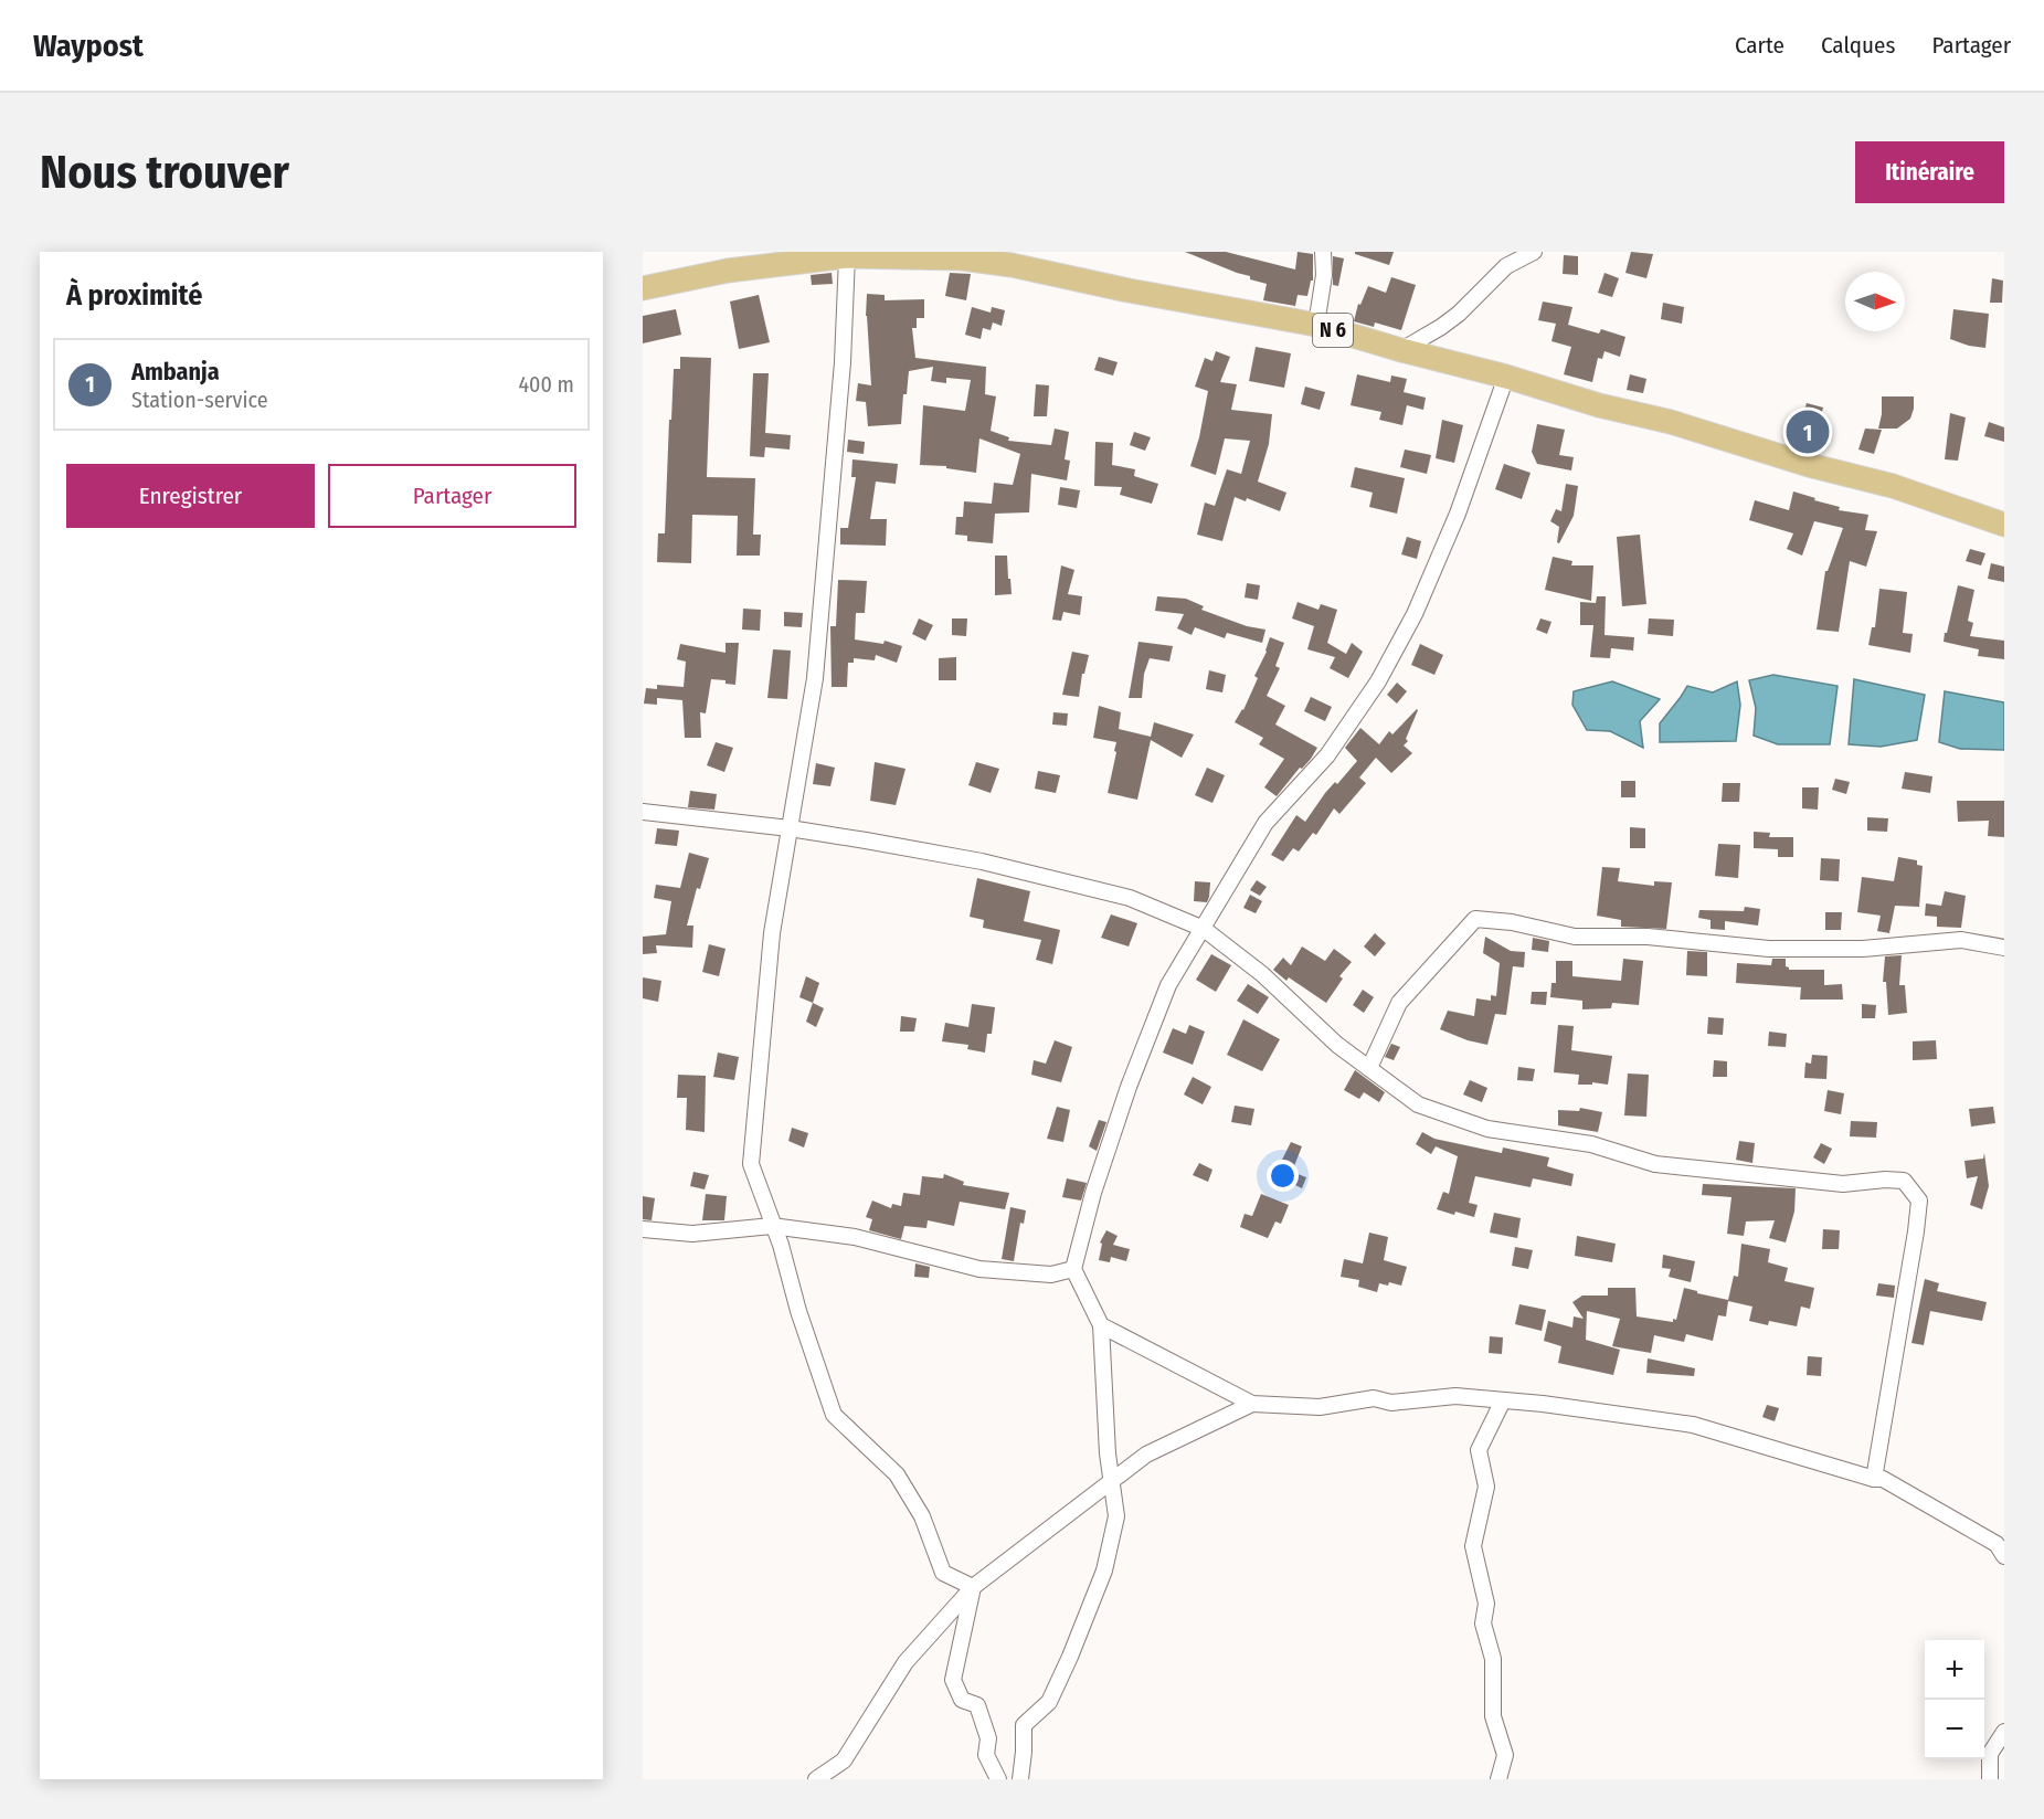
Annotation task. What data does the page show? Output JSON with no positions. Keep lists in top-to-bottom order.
{
  "streets": {
    "main road": ["N 6"]
  },
  "north": "right",
  "page": {
    "header": "Waypost",
    "nav": ["Carte", "Calques", "Partager"],
    "buttons": [
      "Itinéraire",
      ["Enregistrer", "Partager"]
    ],
    "title": "Nous trouver",
    "heading": "À proximité",
    "list": [
      {
        "mark": "1",
        "name": "Ambanja",
        "note": "Station-service",
        "value": "400 m"
      }
    ],
    "pins": "1",
    "map_buttons": ["+", "−"]
  }
}
